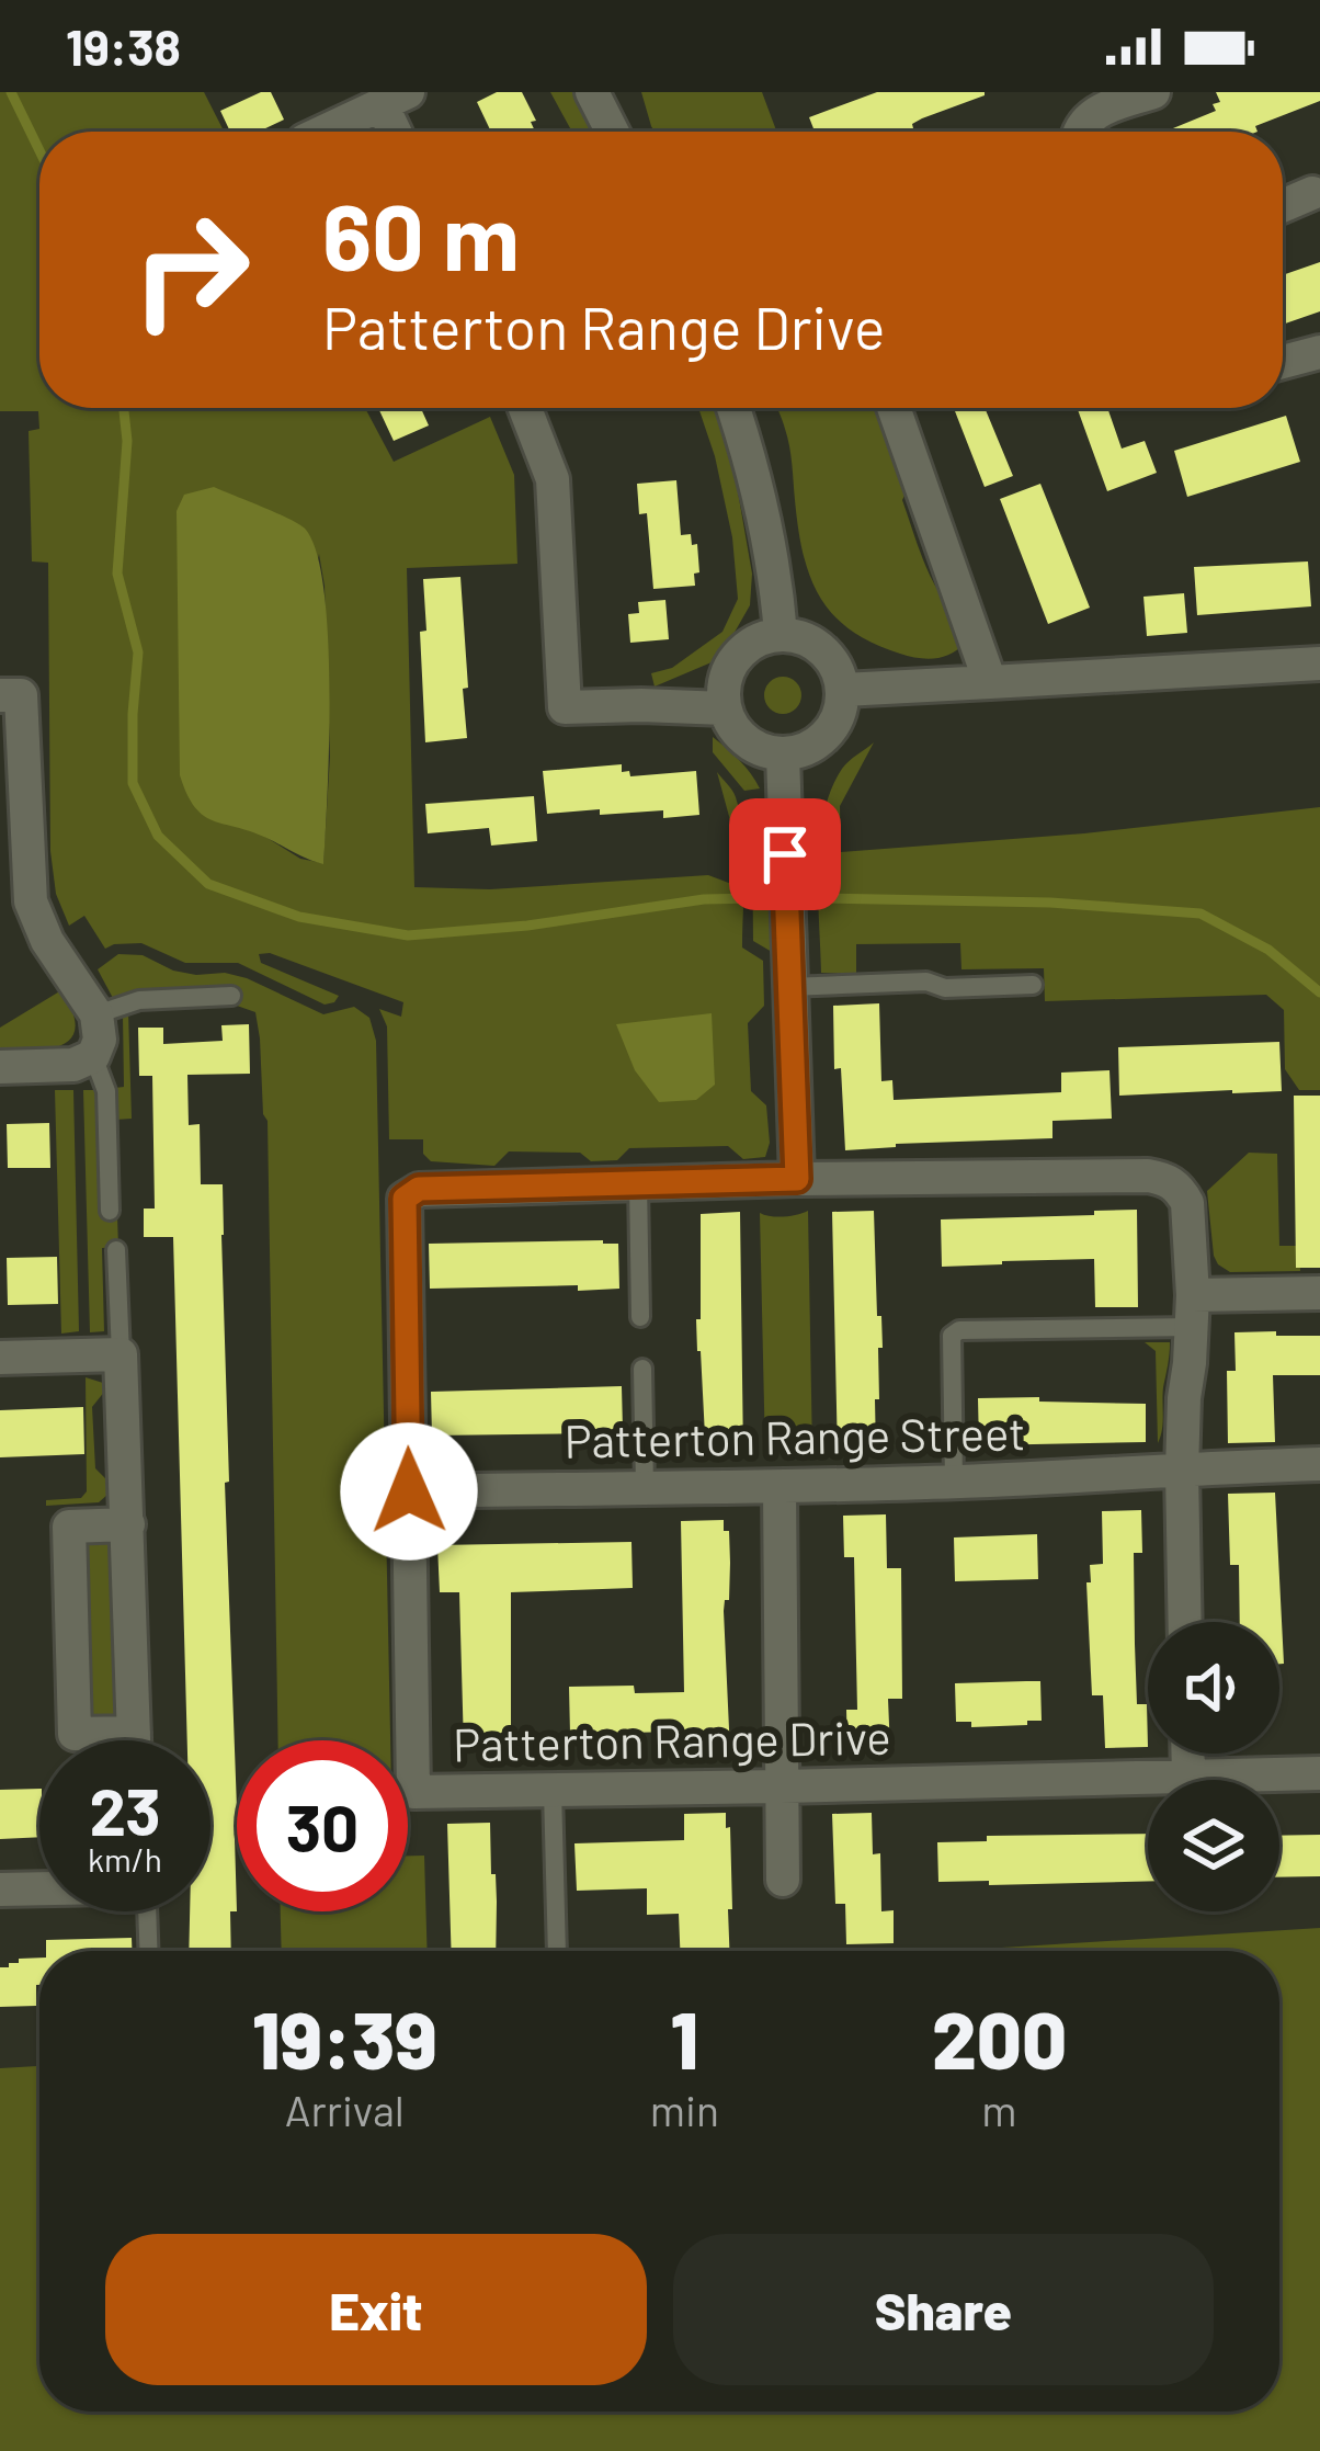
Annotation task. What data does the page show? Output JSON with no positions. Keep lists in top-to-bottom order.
{
  "streets": {
    "street": ["Patterton Range Street", "Patterton Range Drive"]
  },
  "crossings": [
    ["Patterton Range Street", "Patterton Range Drive"]
  ],
  "page": {
    "status": "19:38",
    "turn": ["60 m", "Patterton Range Drive"],
    "speed": "23 km/h",
    "limit": "30",
    "eta": [
      "19:39",
      "Arrival",
      "1",
      "min",
      "200",
      "m"
    ],
    "buttons": ["Exit", "Share"]
  }
}
